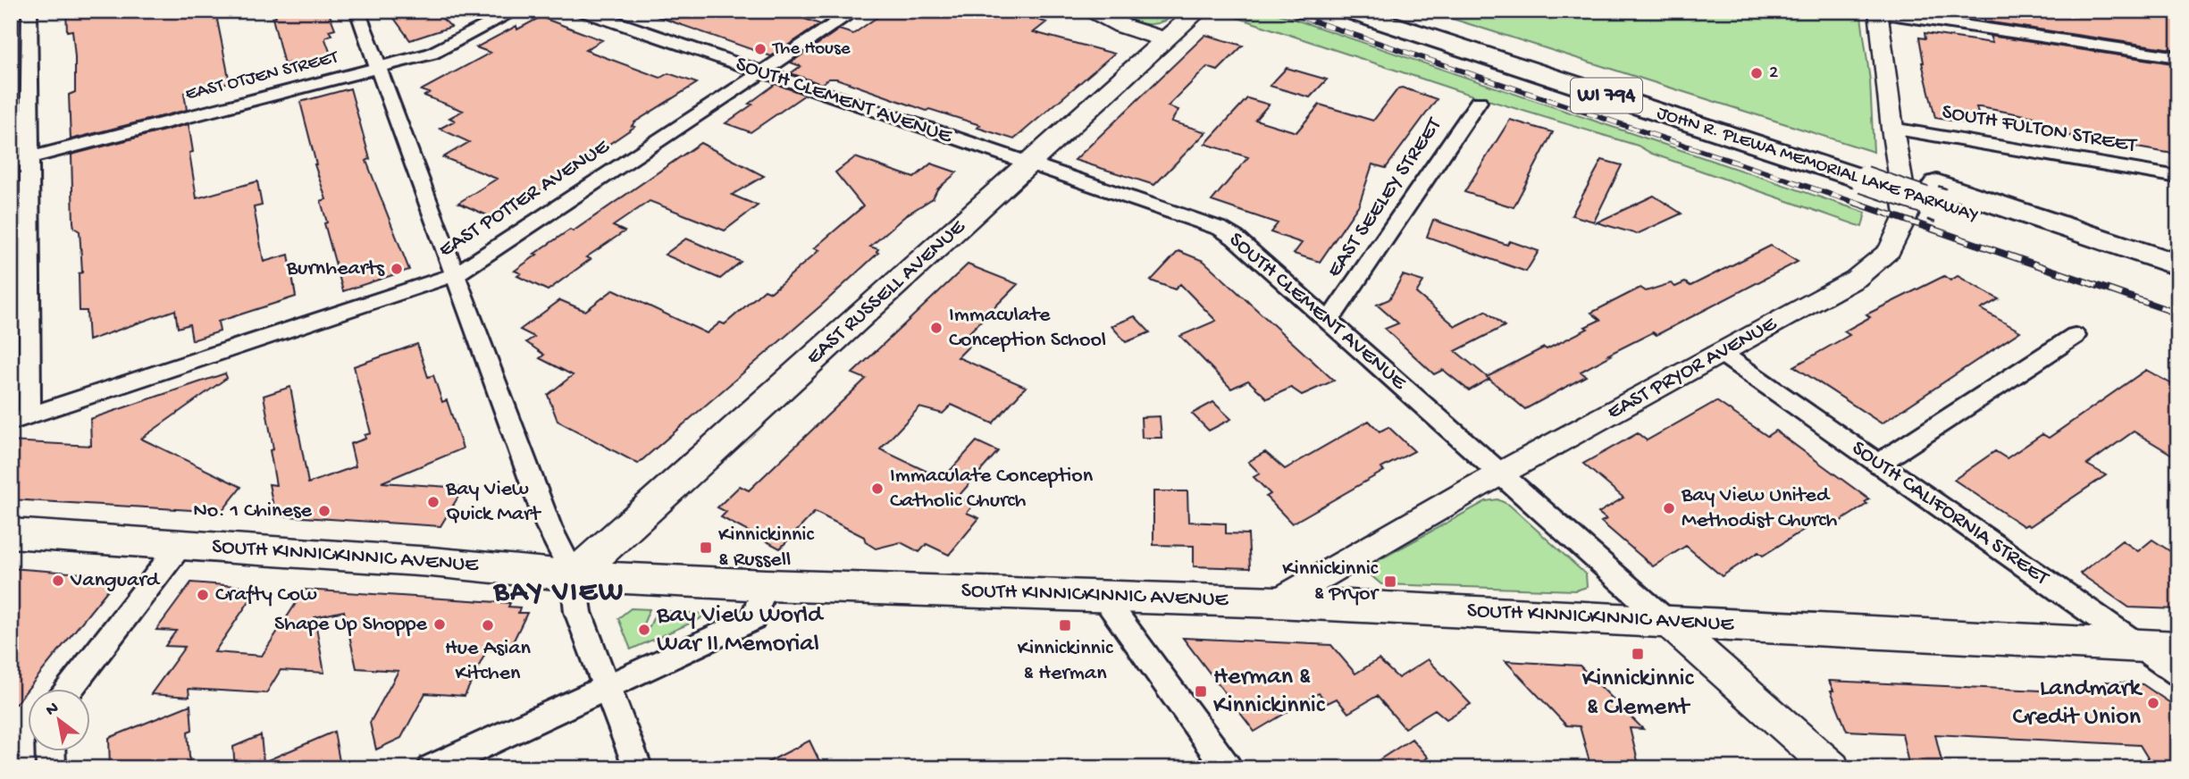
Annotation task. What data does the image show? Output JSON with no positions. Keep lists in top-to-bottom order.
{
  "streets": {
    "main road": [
      "WI 794",
      "JOHN R. PLEWA MEMORIAL LAKE PARKWAY",
      "EAST RUSSELL AVENUE",
      "SOUTH KINNICKINNIC AVENUE"
    ],
    "street": [
      "EAST OTJEN STREET",
      "SOUTH CLEMENT AVENUE",
      "SOUTH FULTON STREET",
      "EAST SEELEY STREET",
      "EAST POTTER AVENUE",
      "EAST PRYOR AVENUE",
      "SOUTH CALIFORNIA STREET"
    ]
  },
  "crossings": [
    ["SOUTH CLEMENT AVENUE", "EAST SEELEY STREET"],
    ["SOUTH CLEMENT AVENUE", "EAST POTTER AVENUE"],
    ["SOUTH CLEMENT AVENUE", "EAST RUSSELL AVENUE"],
    ["SOUTH CLEMENT AVENUE", "EAST PRYOR AVENUE"],
    ["SOUTH CLEMENT AVENUE", "SOUTH KINNICKINNIC AVENUE"],
    ["SOUTH FULTON STREET", "EAST PRYOR AVENUE"],
    ["EAST RUSSELL AVENUE", "SOUTH KINNICKINNIC AVENUE"],
    ["EAST PRYOR AVENUE", "SOUTH CALIFORNIA STREET"],
    ["EAST PRYOR AVENUE", "SOUTH KINNICKINNIC AVENUE"],
    ["SOUTH CALIFORNIA STREET", "SOUTH KINNICKINNIC AVENUE"]
  ],
  "districts": ["BAY VIEW"],
  "places": {
    "other": [
      "The House",
      "2",
      "Burnhearts",
      "Immaculate Conception School",
      "Immaculate Conception Catholic Church",
      "Bay View Quick Mart",
      "Bay View United Methodist Church",
      "No. 1 Chinese",
      "Vanguard",
      "Crafty Cow",
      "Shape Up Shoppe",
      "Hue Asian Kitchen",
      "Bay View World War II Memorial",
      "Landmark Credit Union"
    ],
    "transit": [
      "Kinnickinnic & Russell",
      "Kinnickinnic & Pryor",
      "Kinnickinnic & Herman",
      "Kinnickinnic & Clement",
      "Herman & Kinnickinnic"
    ]
  },
  "north": "top left"
}
